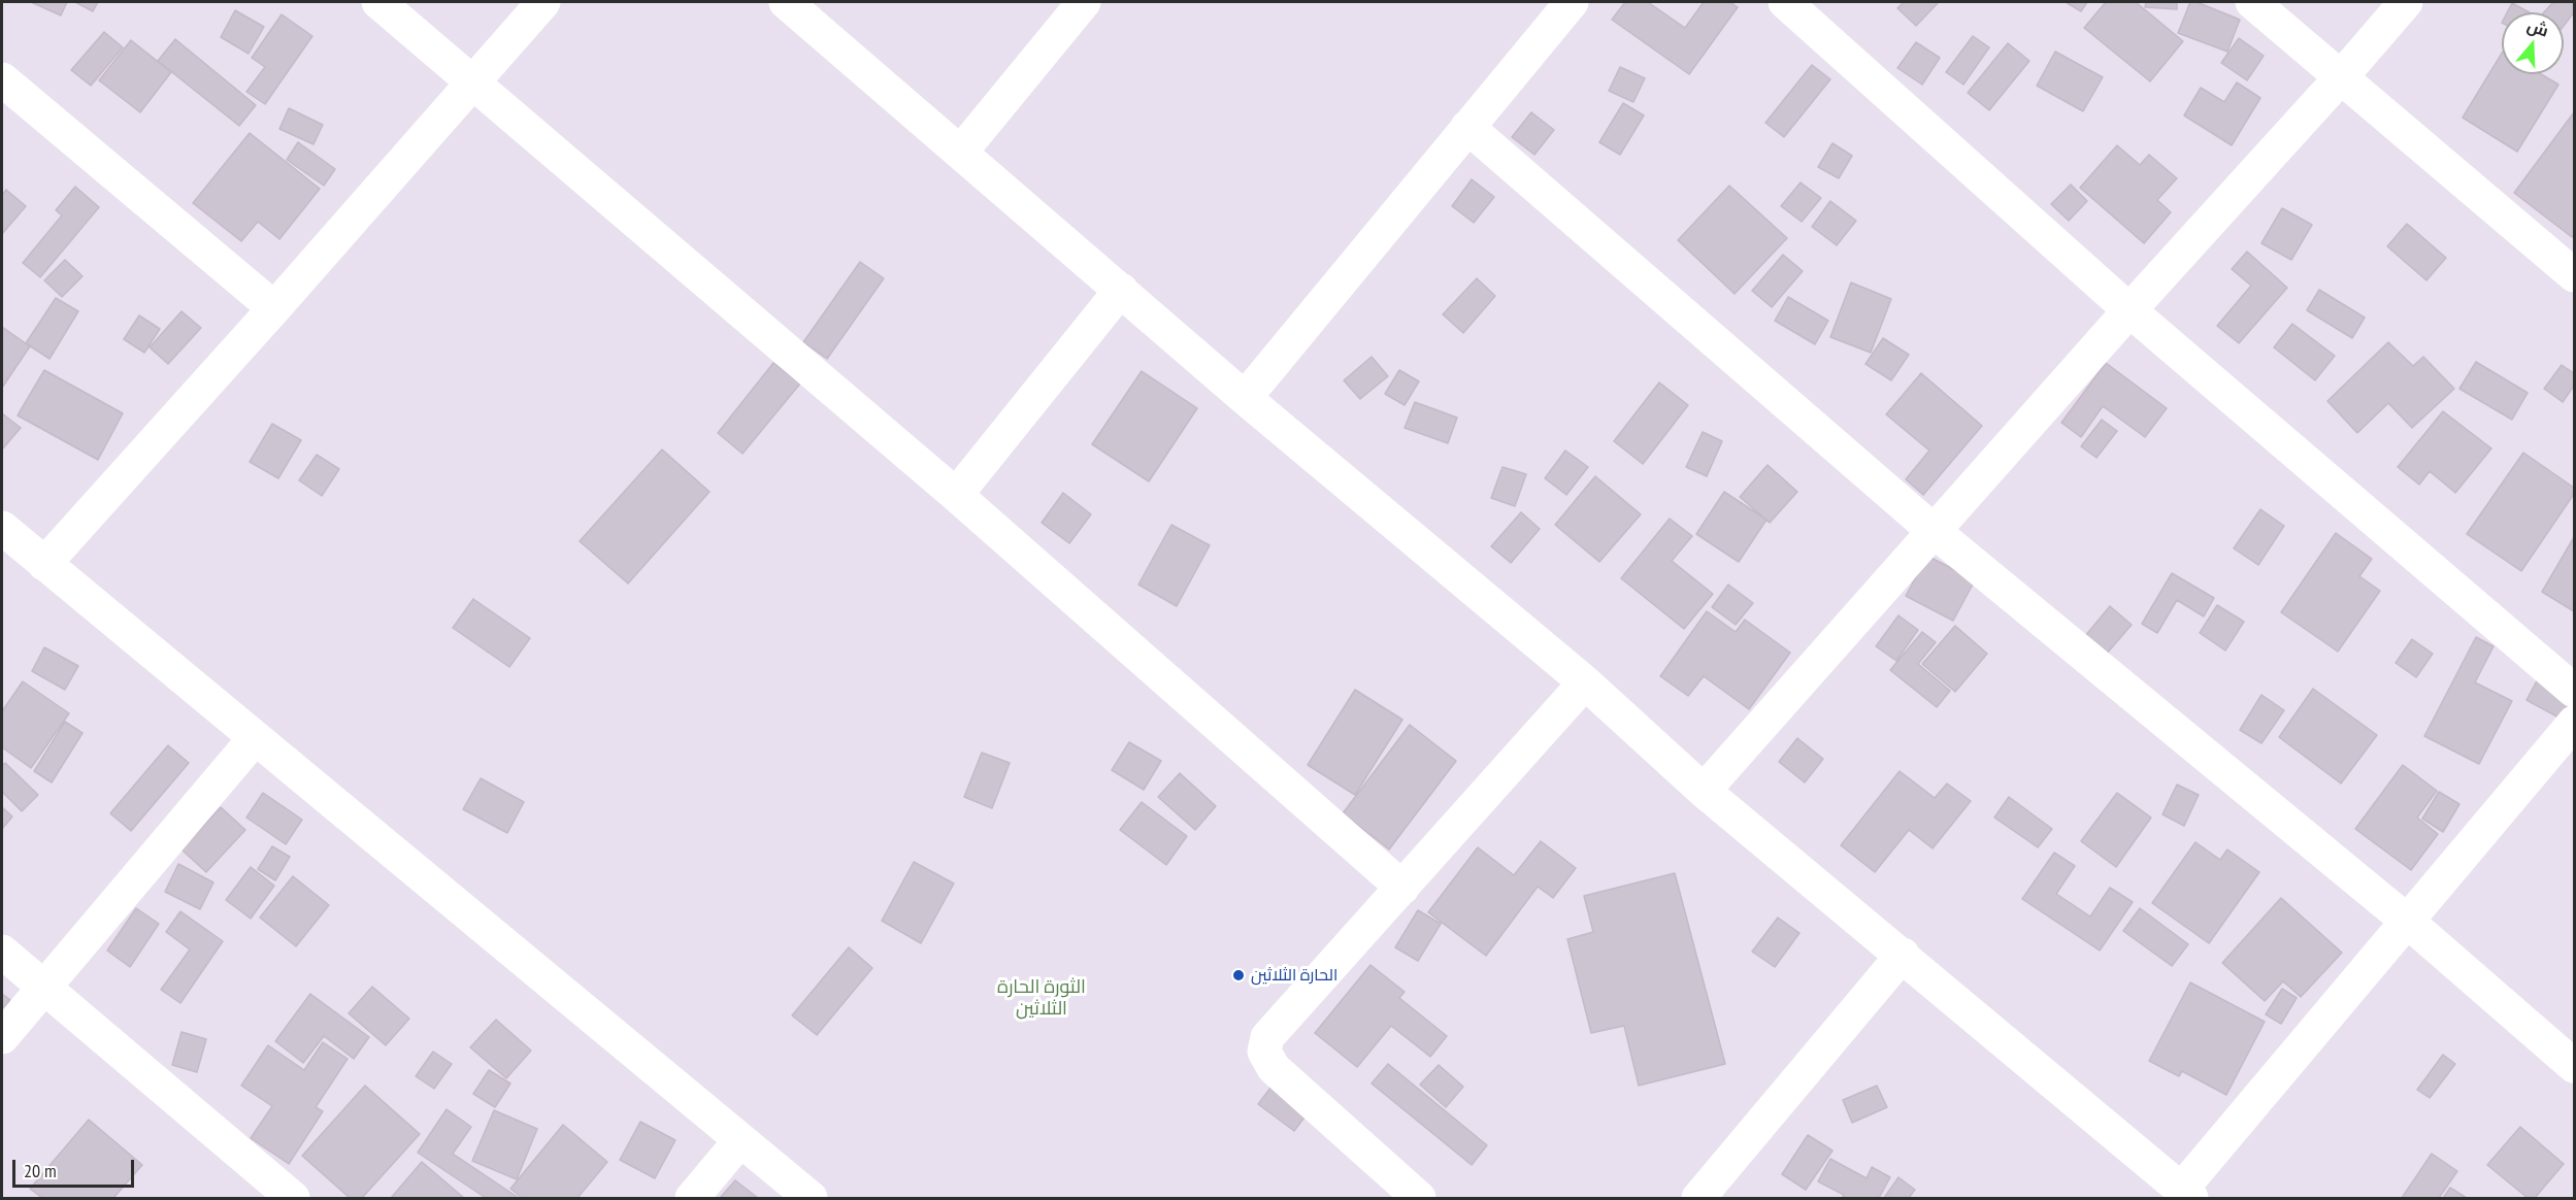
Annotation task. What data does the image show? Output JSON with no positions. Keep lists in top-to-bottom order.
{
  "districts": ["الثورة الحارة الثلاثين"],
  "places": ["الحارة الثلاثين"],
  "scale_bar": "20 m",
  "north": "top"
}
